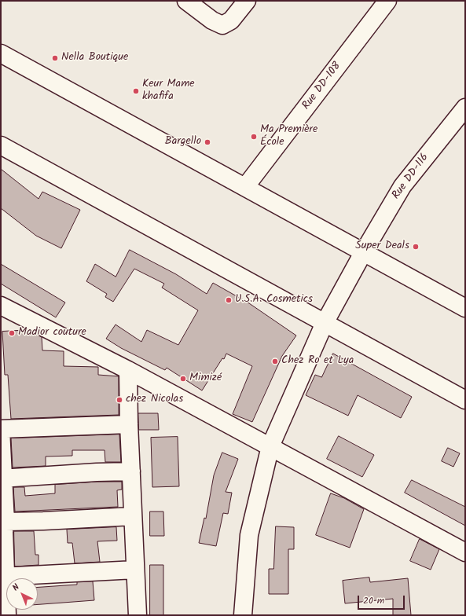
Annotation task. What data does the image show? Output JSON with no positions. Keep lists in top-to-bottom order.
{
  "streets": {
    "street": ["Rue DD-108", "Rue DD-116"]
  },
  "places": [
    "Nella Boutique",
    "Keur Mame khafifa",
    "Ma Première École",
    "Bargello",
    "Super Deals",
    "U.S.A. Cosmetics",
    "Madior couture",
    "Chez Ro et Lya",
    "Mimizé",
    "chez Nicolas"
  ],
  "scale_bar": "20 m",
  "north": "top left"
}
